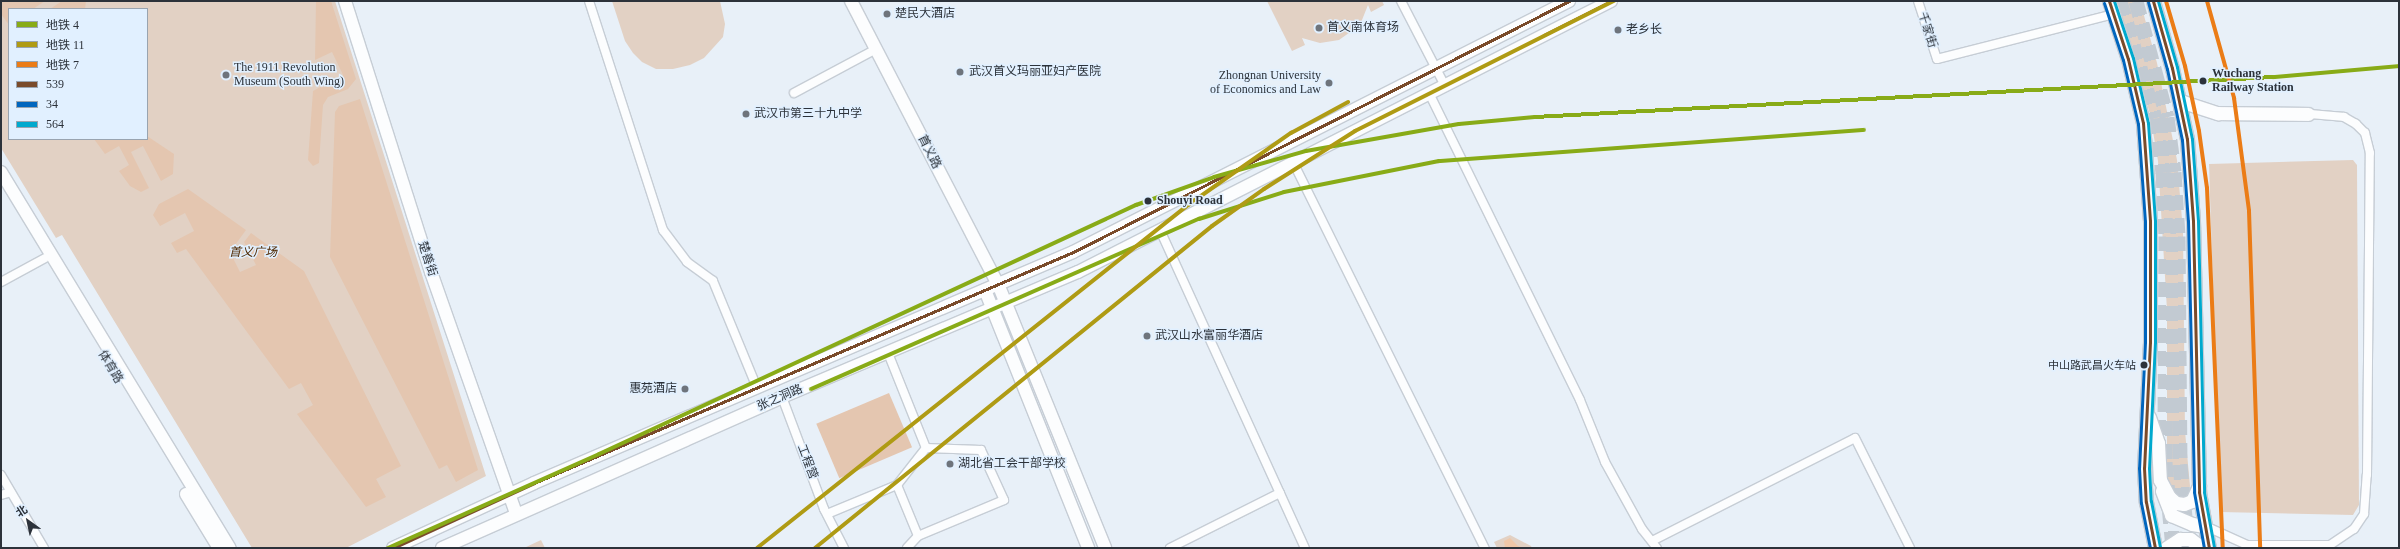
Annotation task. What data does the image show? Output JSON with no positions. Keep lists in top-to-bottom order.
{
  "streets": {
    "main road": [
      "首义路",
      "楚善街",
      "体育路",
      "张之洞路"
    ],
    "street": ["千家街", "工程营"]
  },
  "crossings": [
    ["首义路", "张之洞路"],
    ["楚善街", "张之洞路"],
    ["张之洞路", "工程营"]
  ],
  "parks": ["首义广场"],
  "places": [
    "楚民大酒店",
    "首义南体育场",
    "老乡长",
    "武汉首义玛丽亚妇产医院",
    "The 1911 Revolution Museum (South Wing)",
    "Wuchang Railway Station",
    "Zhongnan University of Economics and Law",
    "武汉市第三十九中学",
    "Shouyi Road",
    "武汉山水富丽华酒店",
    "中山路武昌火车站",
    "惠苑酒店",
    "湖北省工会干部学校"
  ],
  "lines": [
    "metro line 11",
    "metro line 7",
    "transit line 539",
    "transit line 564",
    "transit line 34",
    "metro line 4"
  ],
  "legend": [
    "地铁 4",
    "地铁 11",
    "地铁 7",
    "539",
    "34",
    "564"
  ],
  "north": "top left"
}
